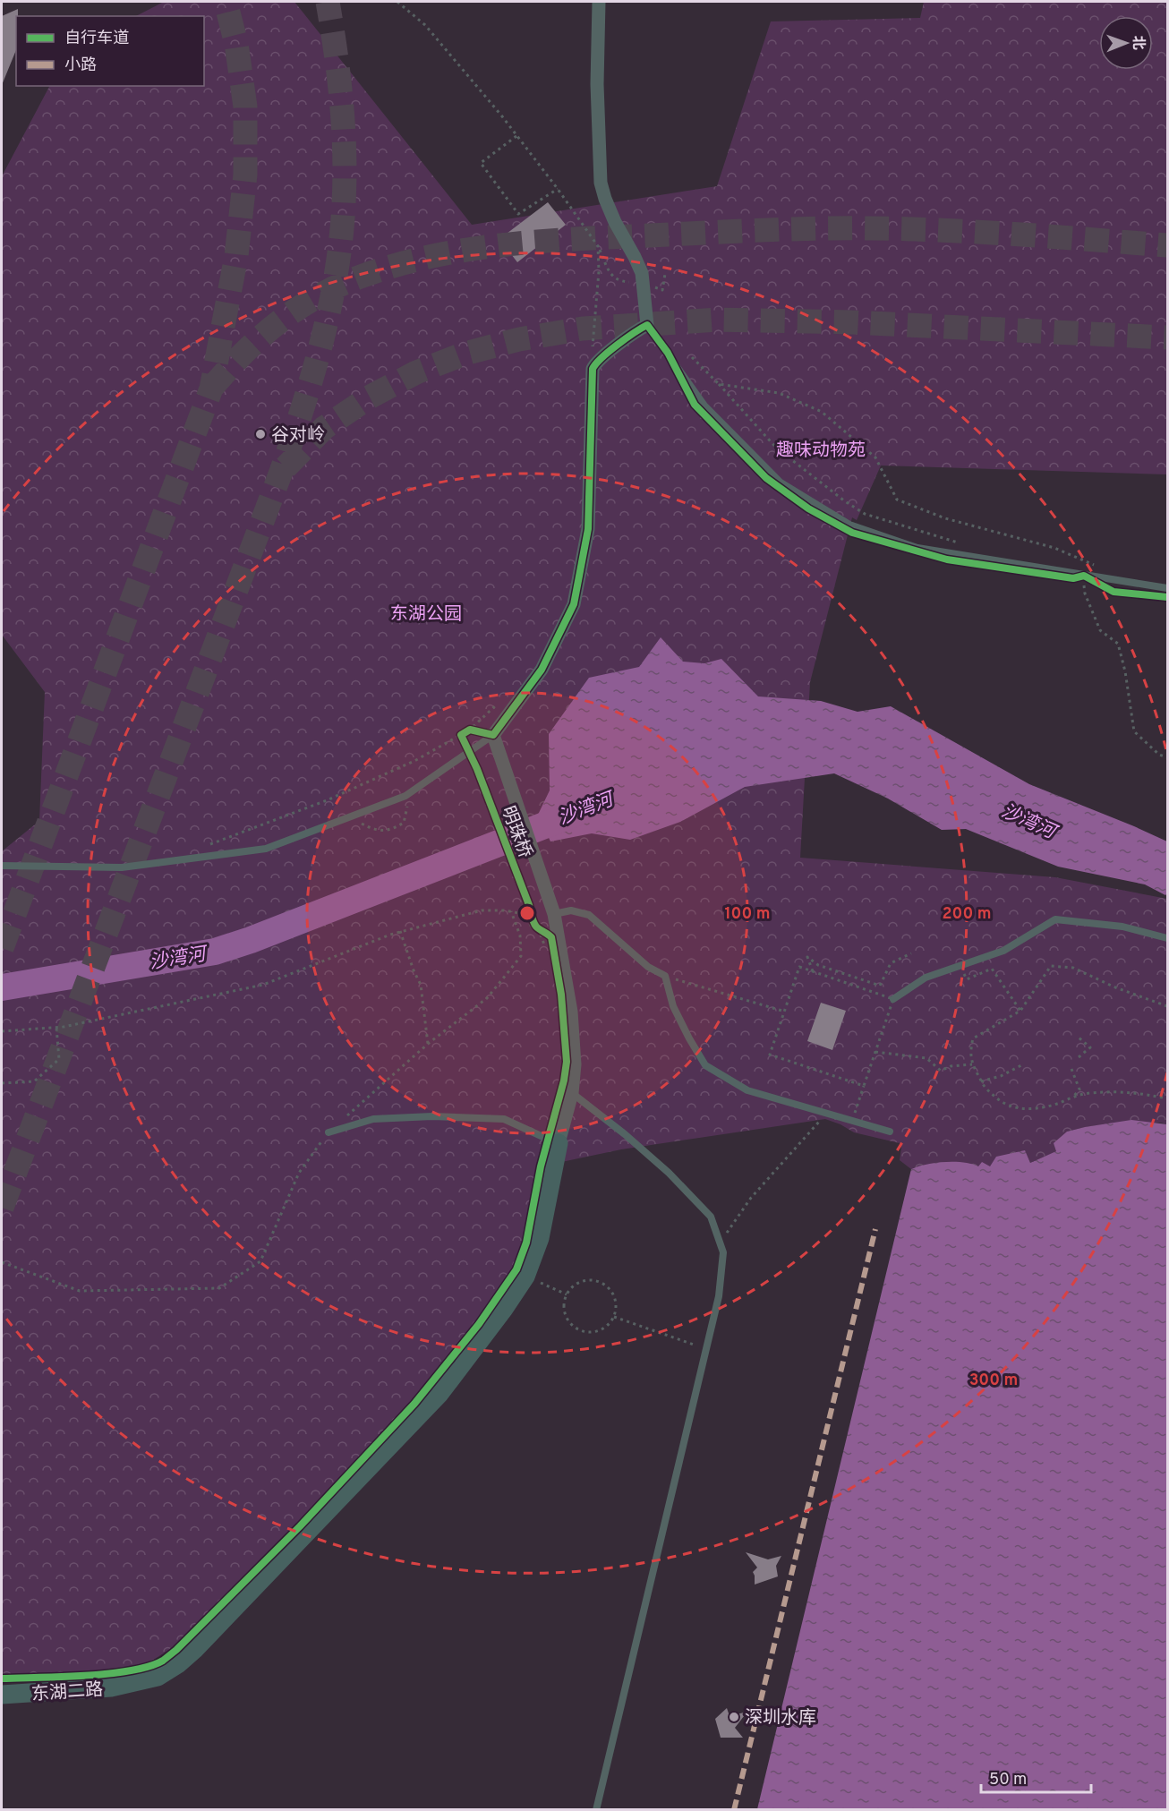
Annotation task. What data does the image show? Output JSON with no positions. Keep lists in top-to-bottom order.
{
  "streets": {
    "street": ["明珠桥", "东湖二路"]
  },
  "crossings": [
    ["明珠桥", "东湖二路"]
  ],
  "water": ["沙湾河"],
  "parks": ["趣味动物苑", "东湖公园"],
  "places": ["谷对岭", "深圳水库"],
  "legend": ["自行车道", "小路"],
  "scale_bar": "50 m",
  "north": "right",
  "rings": ["100 m", "200 m", "300 m"]
}
